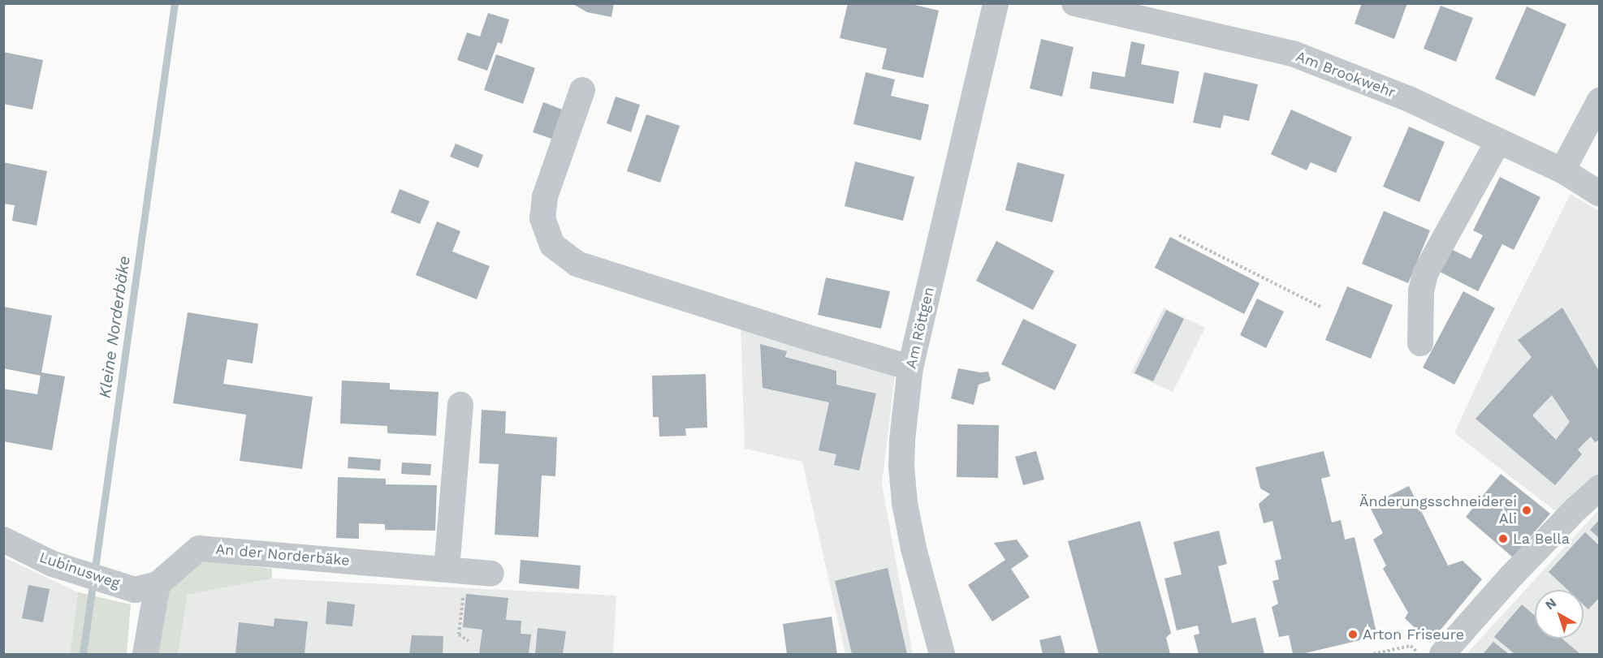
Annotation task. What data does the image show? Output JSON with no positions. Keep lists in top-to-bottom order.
{
  "streets": {
    "street": [
      "Am Brookwehr",
      "Am Röttgen",
      "An der Norderbäke",
      "Lubinusweg"
    ]
  },
  "crossings": [
    ["An der Norderbäke", "Lubinusweg"]
  ],
  "water": ["Kleine Norderbäke"],
  "places": ["Änderungsschneiderei Ali", "La Bella", "Arton Friseure"],
  "north": "top left"
}
